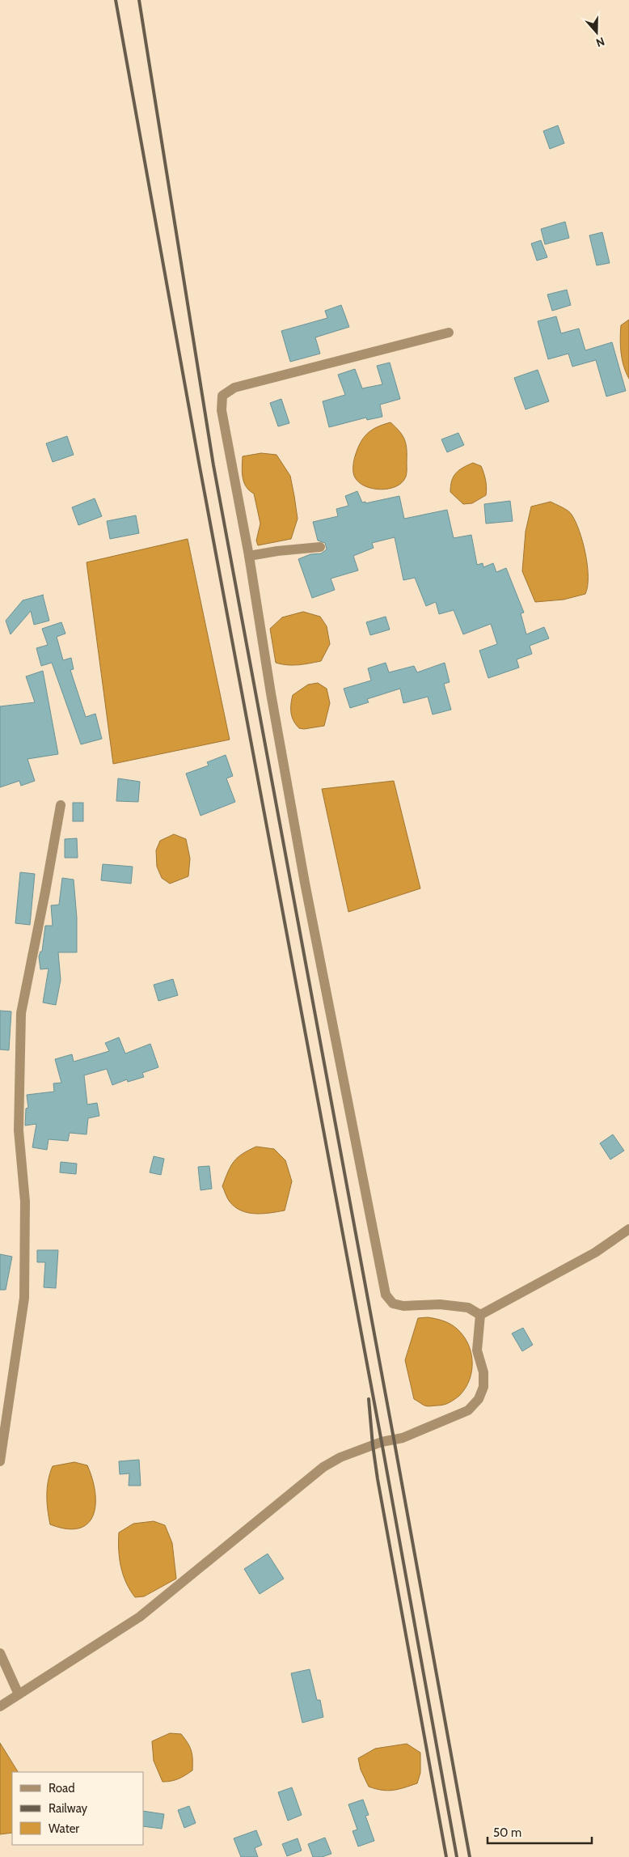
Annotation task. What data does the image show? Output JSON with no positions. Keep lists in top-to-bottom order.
{
  "legend": ["Road", "Railway", "Water"],
  "scale_bar": "50 m",
  "north": "bottom"
}
